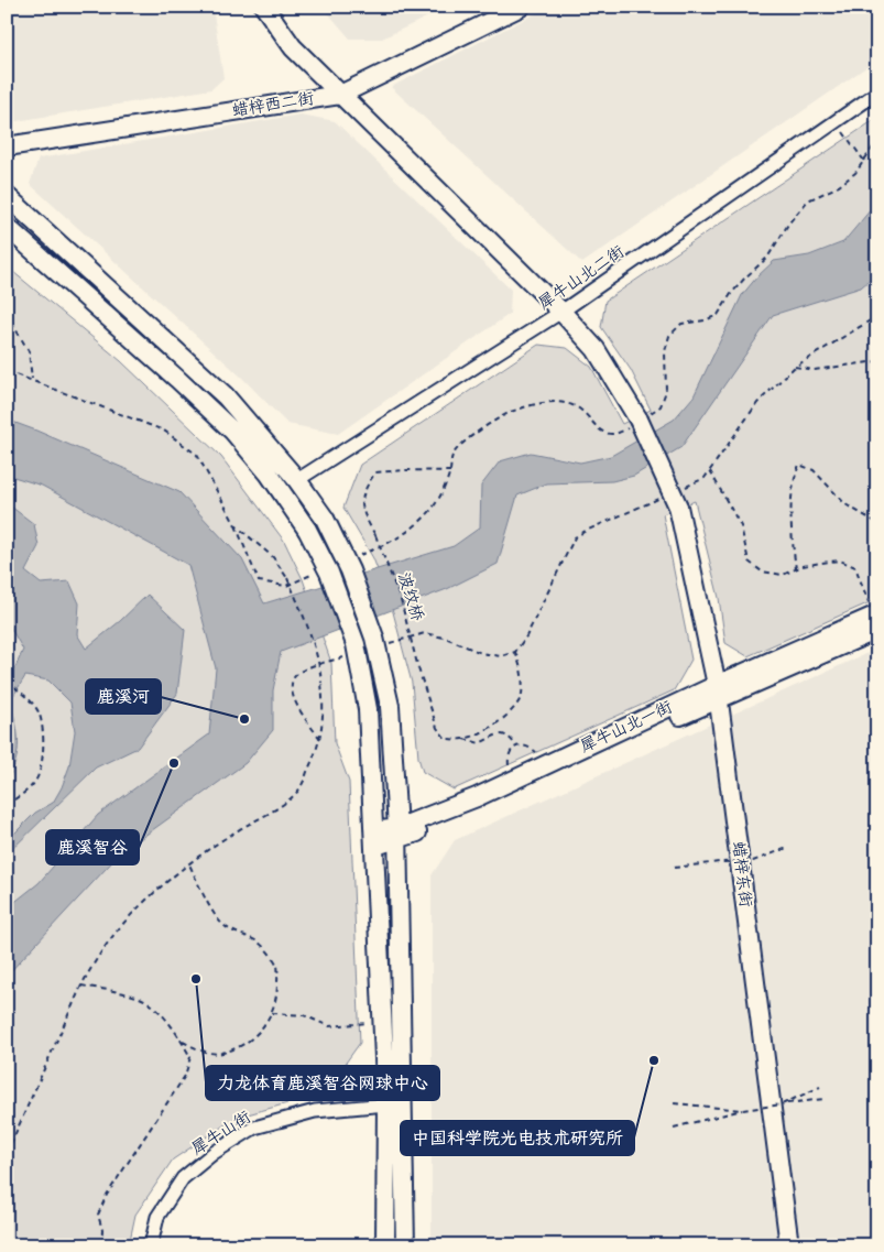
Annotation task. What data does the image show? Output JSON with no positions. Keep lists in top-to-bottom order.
{
  "streets": {
    "street": [
      "蜡梓西二街",
      "犀牛山北二街",
      "犀牛山北一街",
      "蜡梓东街",
      "犀牛山街"
    ],
    "path": ["波纹桥"]
  },
  "crossings": [
    ["蜡梓西二街", "蜡梓东街"],
    ["犀牛山北二街", "蜡梓东街"],
    ["犀牛山北一街", "蜡梓东街"]
  ],
  "places": [
    "鹿溪河",
    "鹿溪智谷",
    "力龙体育鹿溪智谷网球中心",
    "中国科学院光电技术研究所"
  ]
}
